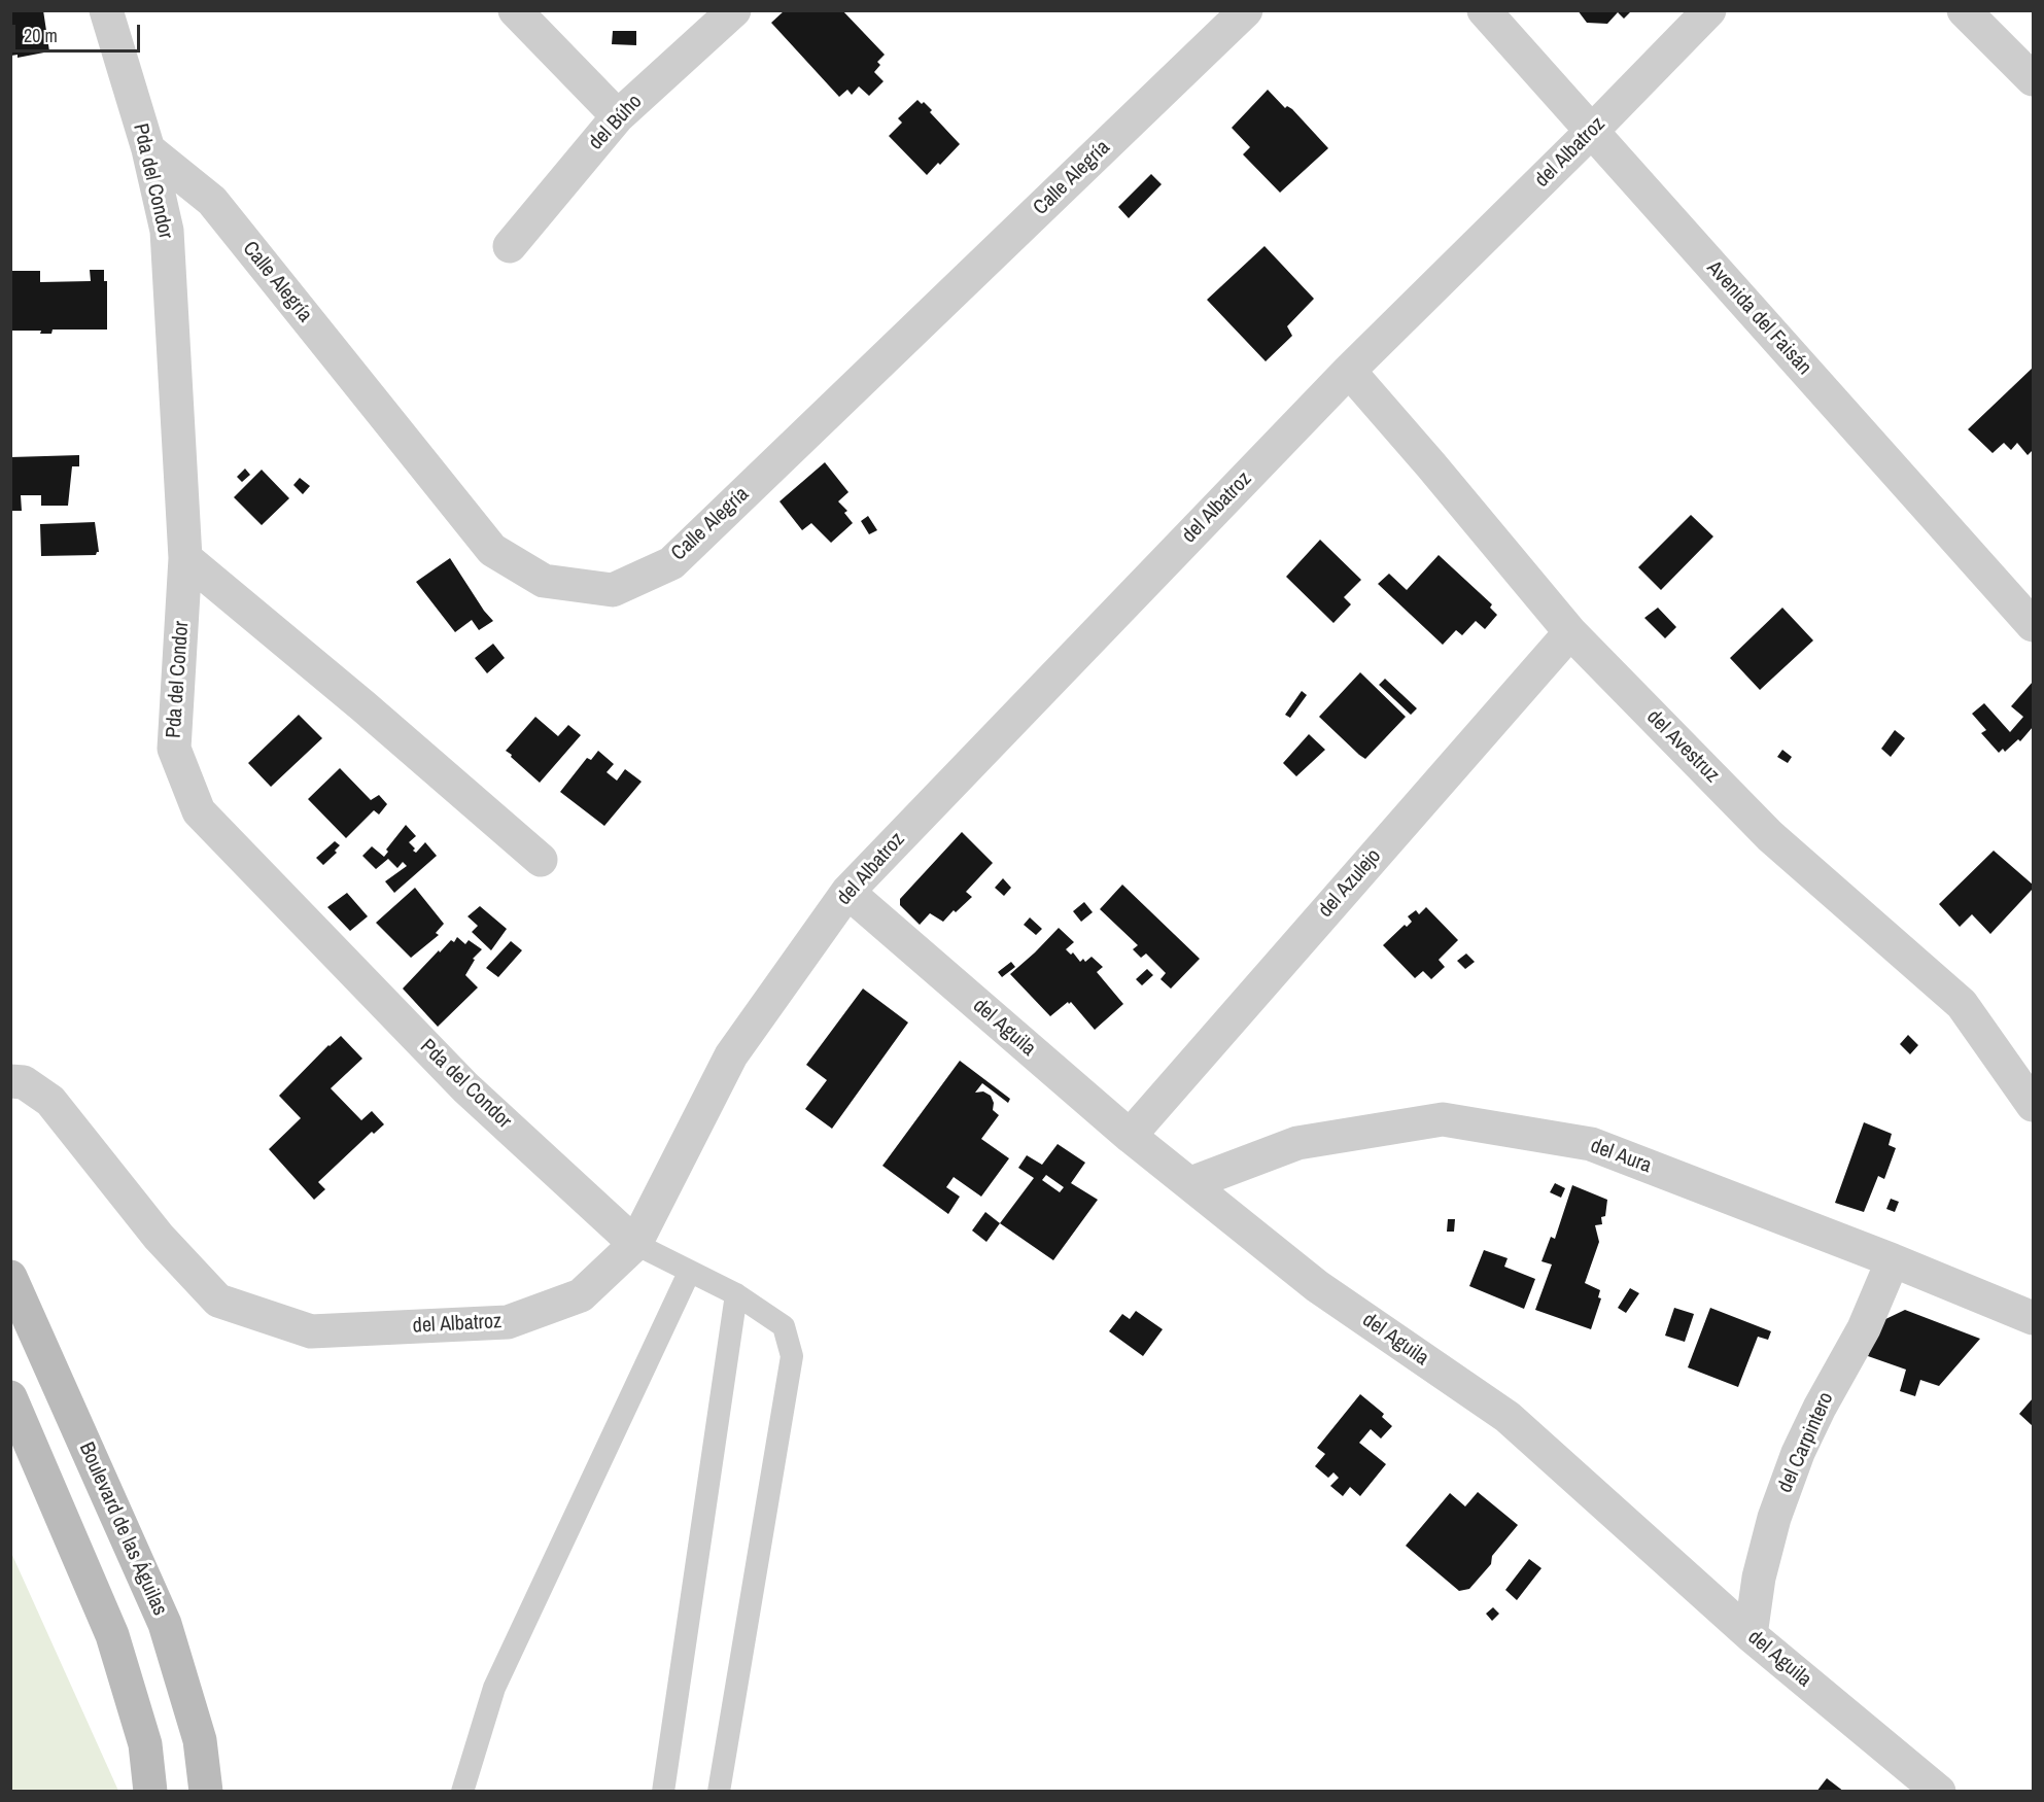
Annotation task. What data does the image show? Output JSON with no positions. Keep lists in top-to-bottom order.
{
  "streets": {
    "main road": ["Boulevard de las Águilas"],
    "street": [
      "del Búho",
      "del Albatroz",
      "Calle Alegría",
      "Pda del Condor",
      "Avenida del Faisán",
      "del Avestruz",
      "del Azulejo",
      "del Aguila",
      "del Aura",
      "del Carpintero"
    ]
  },
  "crossings": [
    ["del Albatroz", "Pda del Condor"],
    ["del Albatroz", "Avenida del Faisán"],
    ["del Albatroz", "del Avestruz"],
    ["del Albatroz", "del Aguila"],
    ["Calle Alegría", "Pda del Condor"],
    ["del Avestruz", "del Azulejo"],
    ["del Azulejo", "del Aguila"],
    ["del Aguila", "del Aura"],
    ["del Aguila", "del Carpintero"],
    ["del Aura", "del Carpintero"]
  ],
  "scale_bar": "20 m"
}
